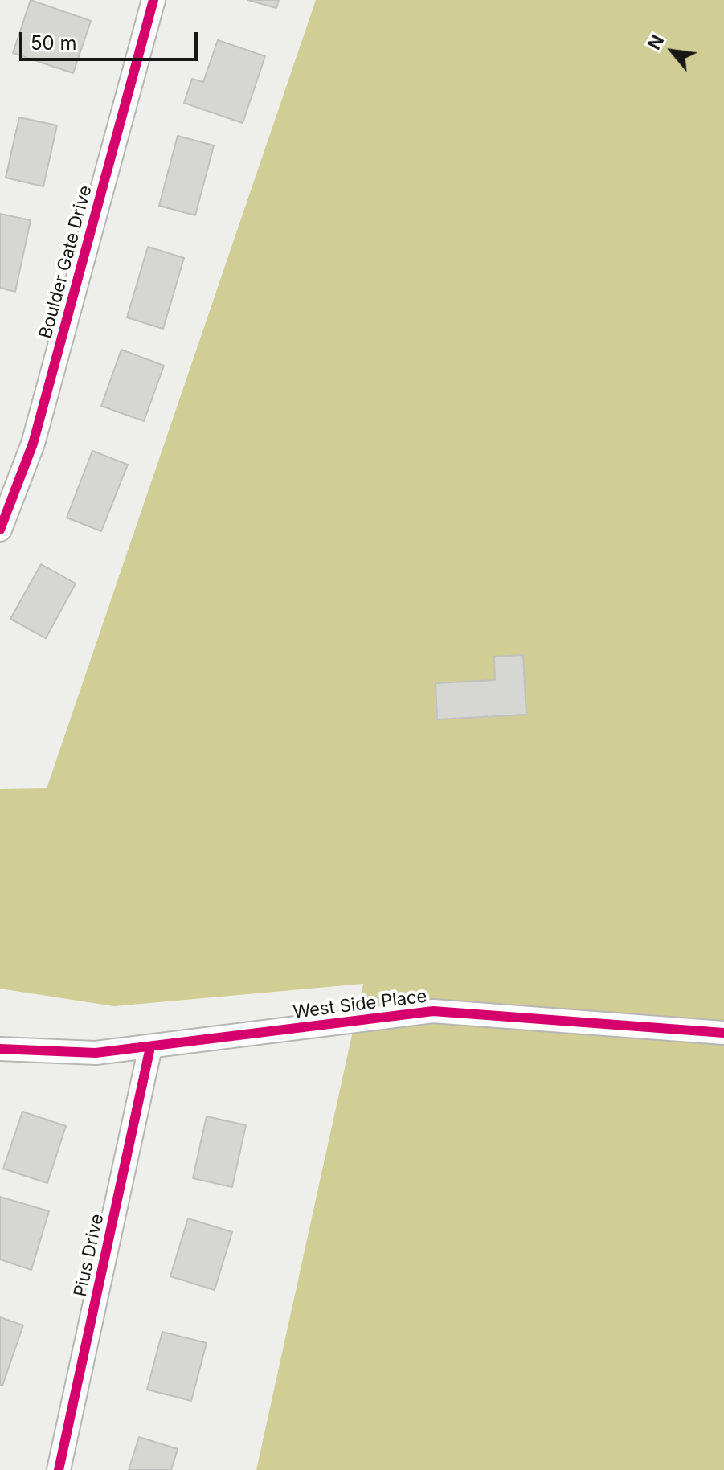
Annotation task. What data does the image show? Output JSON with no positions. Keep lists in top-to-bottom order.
{
  "streets": {
    "street": ["Boulder Gate Drive", "West Side Place", "Pius Drive"]
  },
  "crossings": [
    ["West Side Place", "Pius Drive"]
  ],
  "scale_bar": "50 m",
  "north": "top left"
}
